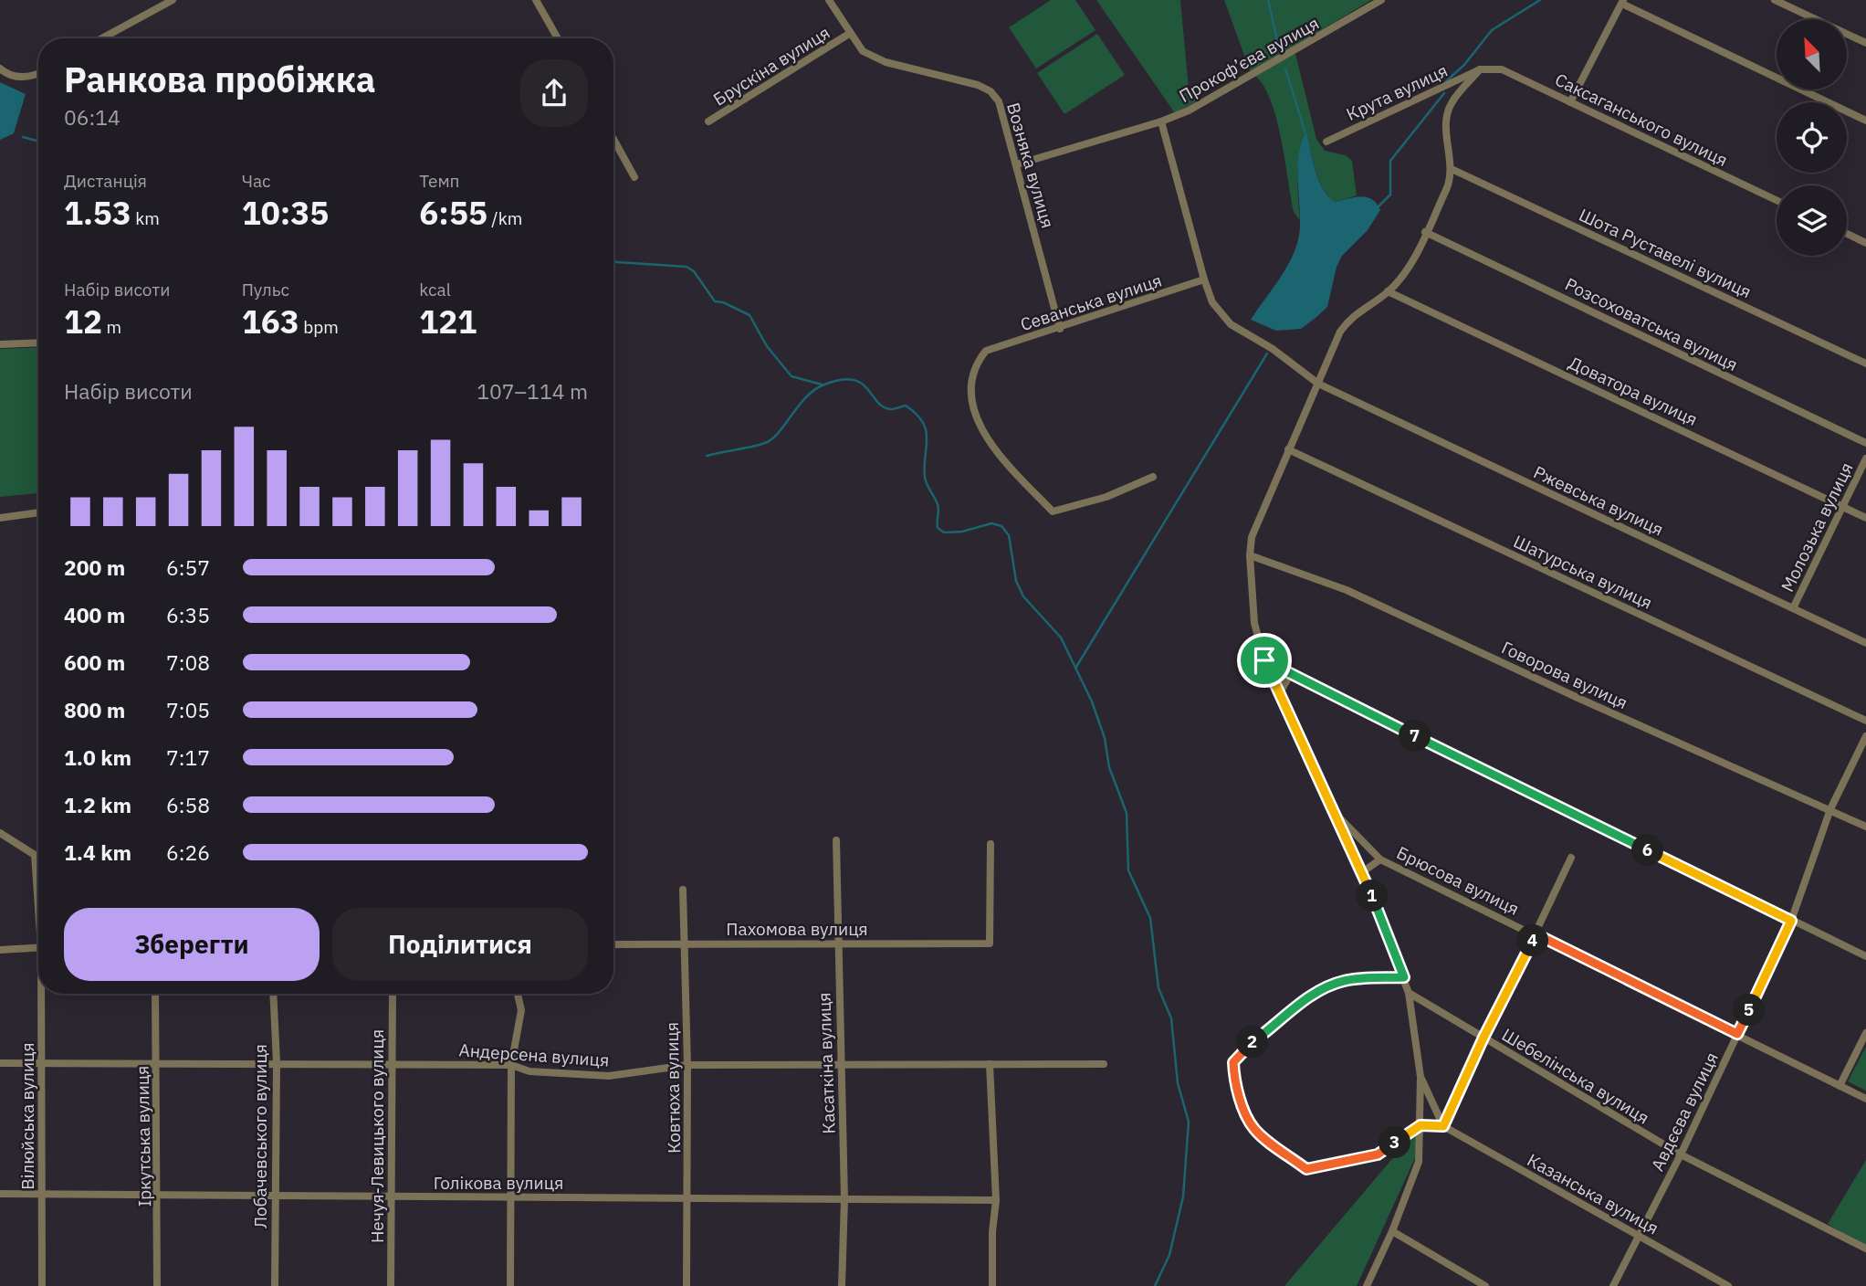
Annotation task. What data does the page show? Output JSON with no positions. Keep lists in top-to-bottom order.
{
  "streets": {
    "street": [
      "Прокоф’єва вулиця",
      "Брускіна вулиця",
      "Крута вулиця",
      "Саксаганського вулиця",
      "Возняка вулиця",
      "Шота Руставелі вулиця",
      "Севанська вулиця",
      "Розсоховатська вулиця",
      "Доватора вулиця",
      "Ржевська вулиця",
      "Молозька вулиця",
      "Шатурська вулиця",
      "Говорова вулиця",
      "Брюсова вулиця",
      "Пахомова вулиця",
      "Андерсена вулиця",
      "Касаткіна вулиця",
      "Шебелінська вулиця",
      "Ковтюха вулиця",
      "Авдєєва вулиця",
      "Вілюйська вулиця",
      "Іркутська вулиця",
      "Лобачевського вулиця",
      "Нечуя-Левицького вулиця",
      "Голікова вулиця",
      "Казанська вулиця"
    ]
  },
  "crossings": [
    ["Прокоф’єва вулиця", "Возняка вулиця"],
    ["Брускіна вулиця", "Возняка вулиця"],
    ["Крута вулиця", "Саксаганського вулиця"],
    ["Возняка вулиця", "Севанська вулиця"],
    ["Доватора вулиця", "Молозька вулиця"],
    ["Ржевська вулиця", "Молозька вулиця"],
    ["Говорова вулиця", "Авдєєва вулиця"],
    ["Брюсова вулиця", "Авдєєва вулиця"],
    ["Пахомова вулиця", "Касаткіна вулиця"],
    ["Пахомова вулиця", "Ковтюха вулиця"],
    ["Андерсена вулиця", "Касаткіна вулиця"],
    ["Андерсена вулиця", "Ковтюха вулиця"],
    ["Андерсена вулиця", "Вілюйська вулиця"],
    ["Андерсена вулиця", "Іркутська вулиця"],
    ["Андерсена вулиця", "Лобачевського вулиця"],
    ["Андерсена вулиця", "Нечуя-Левицького вулиця"],
    ["Касаткіна вулиця", "Голікова вулиця"],
    ["Шебелінська вулиця", "Авдєєва вулиця"],
    ["Шебелінська вулиця", "Казанська вулиця"],
    ["Ковтюха вулиця", "Голікова вулиця"],
    ["Авдєєва вулиця", "Казанська вулиця"],
    ["Вілюйська вулиця", "Голікова вулиця"],
    ["Іркутська вулиця", "Голікова вулиця"],
    ["Лобачевського вулиця", "Голікова вулиця"],
    ["Нечуя-Левицького вулиця", "Голікова вулиця"]
  ],
  "north": "top left",
  "page": {
    "heading": ["Ранкова пробіжка", "06:14"],
    "stats": [
      ["Дистанція", "1.53 km"],
      ["Час", "10:35"],
      ["Темп", "6:55 /km"],
      ["Набір висоти", "12 m"],
      ["Пульс", "163 bpm"],
      ["kcal", "121"]
    ],
    "chart": ["Набір висоти", "107–114 m"],
    "list": [
      {
        "name": "200 m",
        "note": "6:57"
      },
      {
        "name": "400 m",
        "note": "6:35"
      },
      {
        "name": "600 m",
        "note": "7:08"
      },
      {
        "name": "800 m",
        "note": "7:05"
      },
      {
        "name": "1.0 km",
        "note": "7:17"
      },
      {
        "name": "1.2 km",
        "note": "6:58"
      },
      {
        "name": "1.4 km",
        "note": "6:26"
      }
    ],
    "pins": [
      "7",
      "6",
      "1",
      "4",
      "5",
      "2",
      "3"
    ],
    "buttons": ["Зберегти", "Поділитися"]
  }
}
